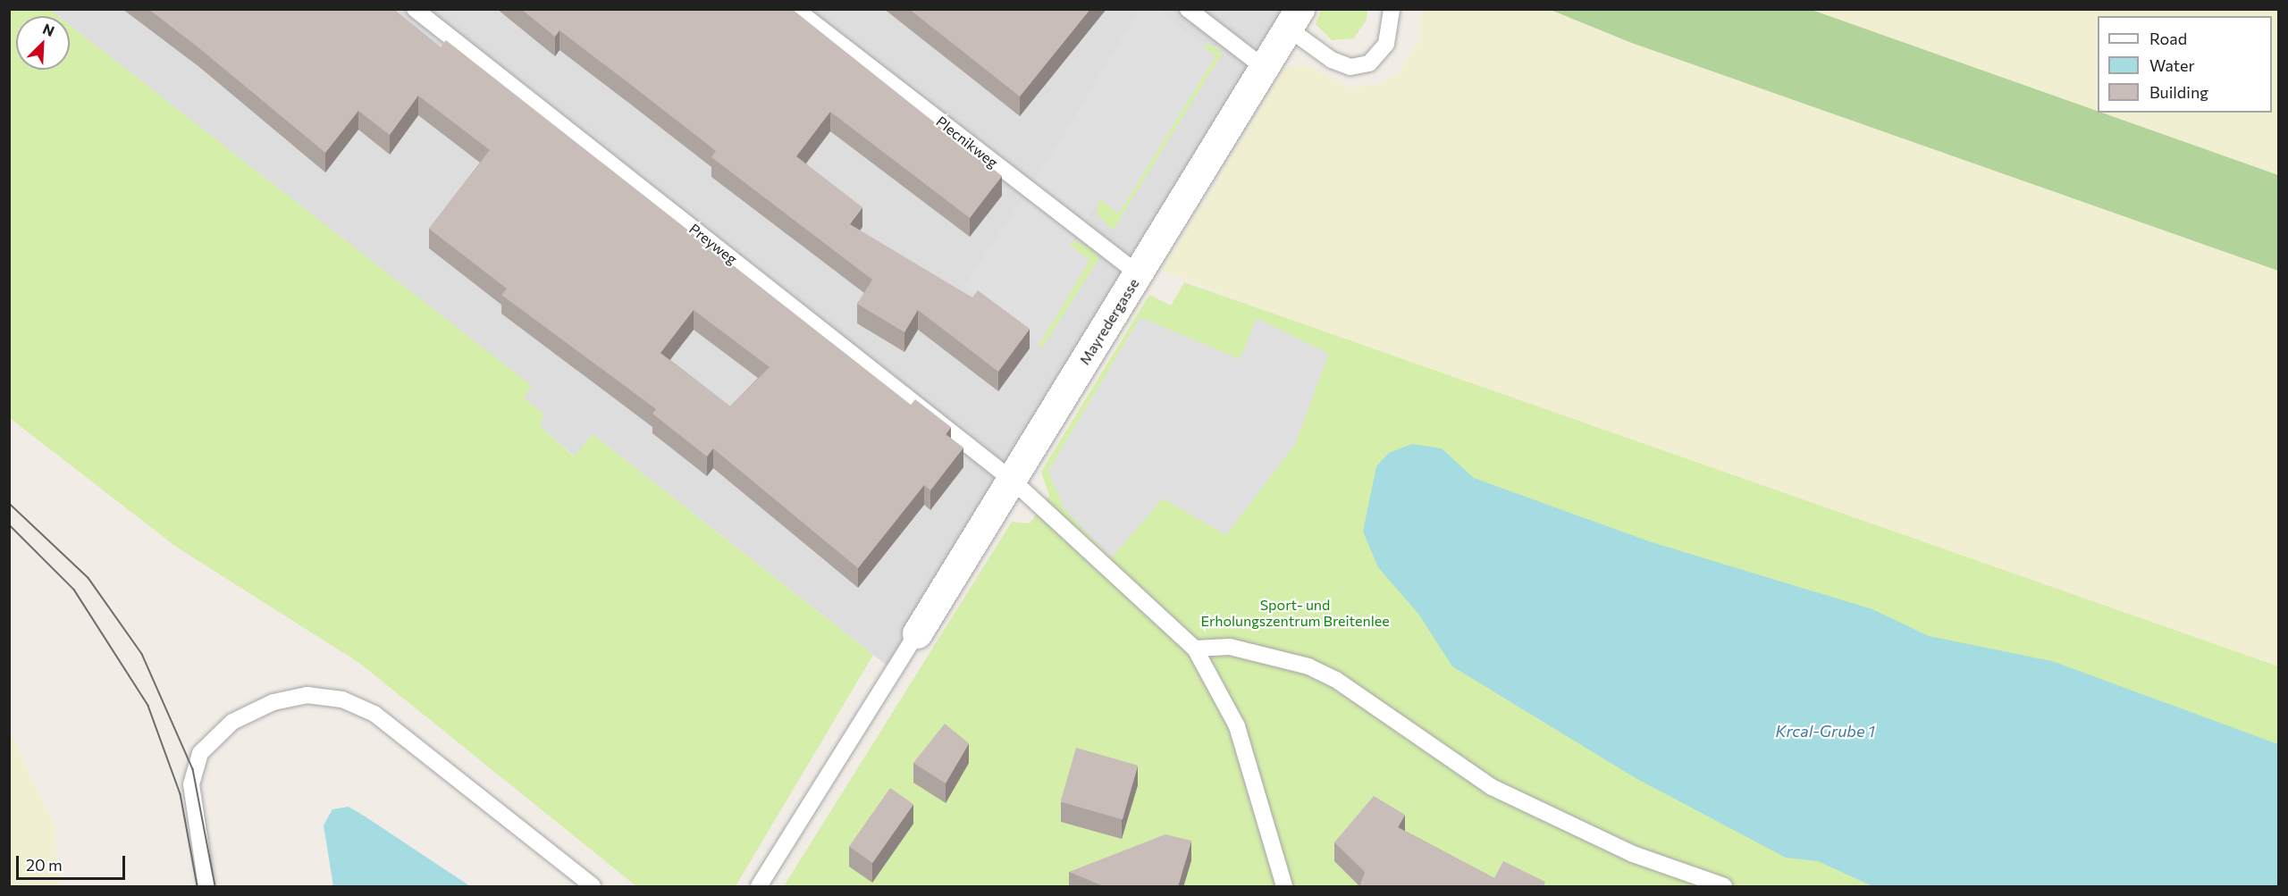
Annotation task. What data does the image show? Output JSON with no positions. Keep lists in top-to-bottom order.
{
  "streets": {
    "street": ["Mayredergasse"],
    "lane": ["Plecnikweg", "Preyweg"]
  },
  "crossings": [
    ["Plecnikweg", "Mayredergasse"],
    ["Preyweg", "Mayredergasse"]
  ],
  "water": ["Krcal-Grube 1"],
  "parks": ["Sport- und Erholungszentrum Breitenlee"],
  "legend": ["Road", "Water", "Building"],
  "scale_bar": "20 m",
  "north": "top right"
}
